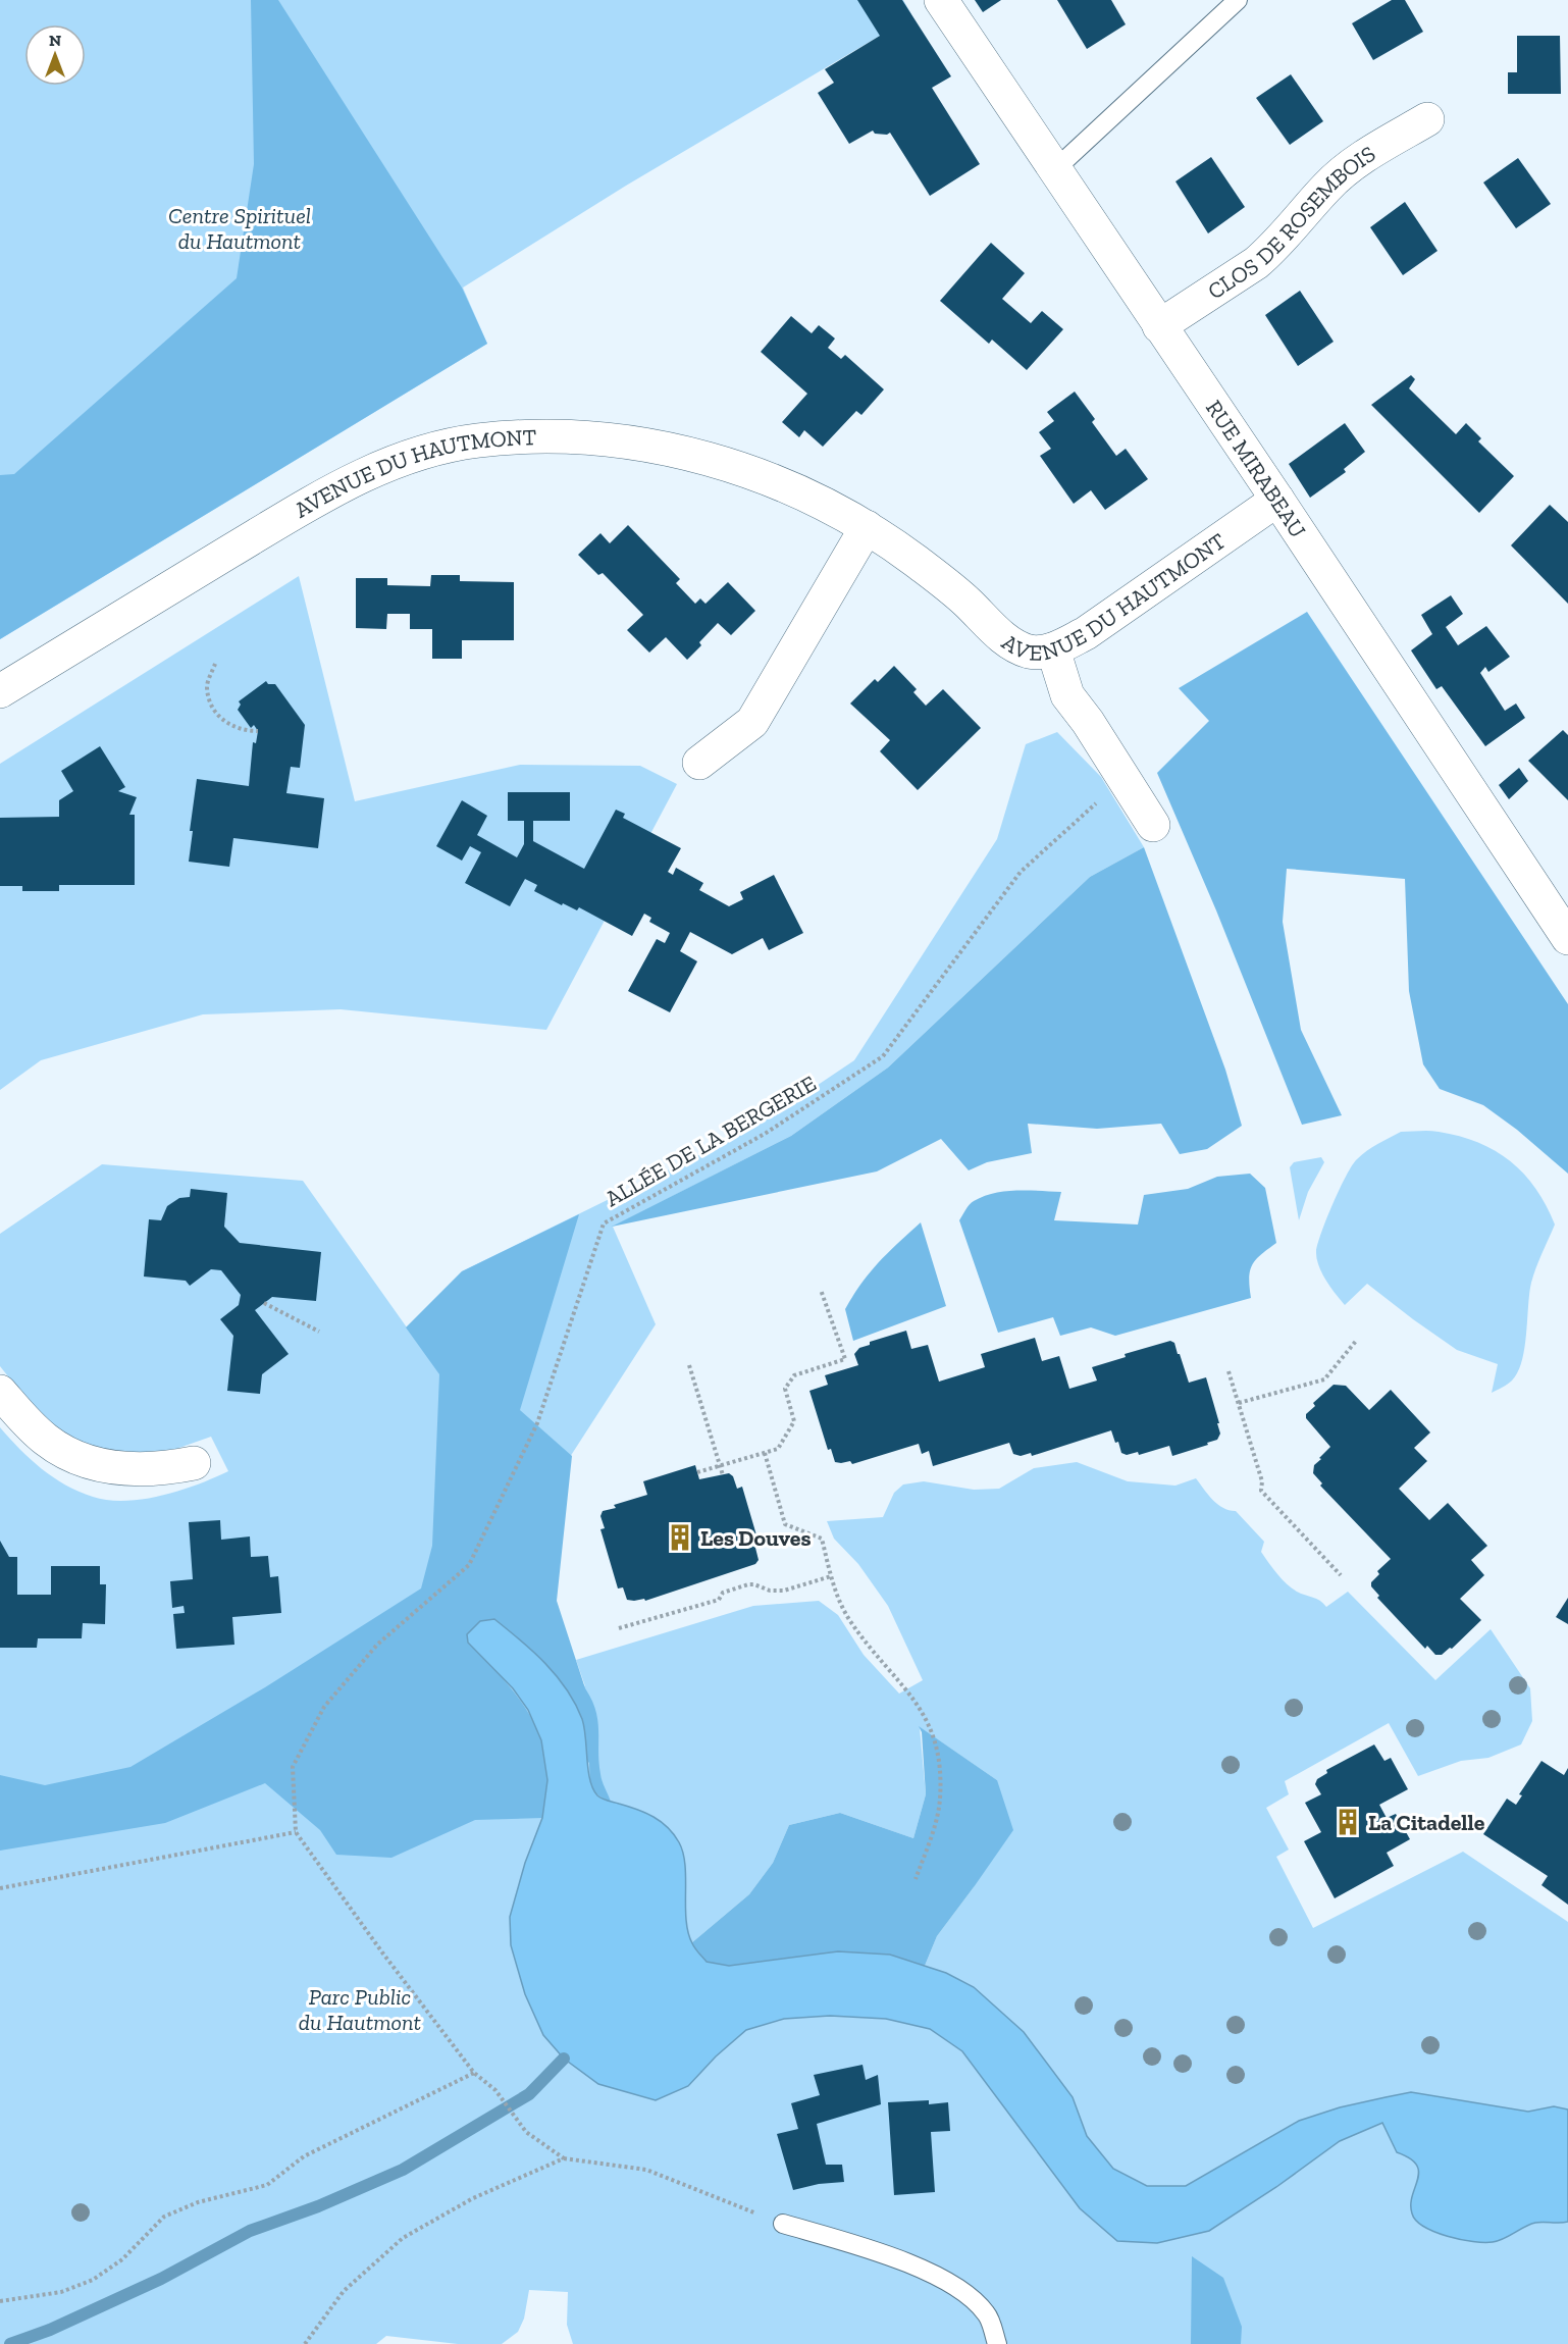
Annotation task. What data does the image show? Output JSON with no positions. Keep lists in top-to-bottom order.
{
  "streets": {
    "street": ["CLOS DE ROSEMBOIS", "RUE MIRABEAU", "AVENUE DU HAUTMONT"],
    "path": ["ALLÉE DE LA BERGERIE"]
  },
  "crossings": [
    ["CLOS DE ROSEMBOIS", "RUE MIRABEAU"],
    ["RUE MIRABEAU", "AVENUE DU HAUTMONT"]
  ],
  "parks": ["Centre Spirituel du Hautmont", "Parc Public du Hautmont"],
  "places": {
    "building": ["Les Douves", "La Citadelle"]
  },
  "north": "top"
}
